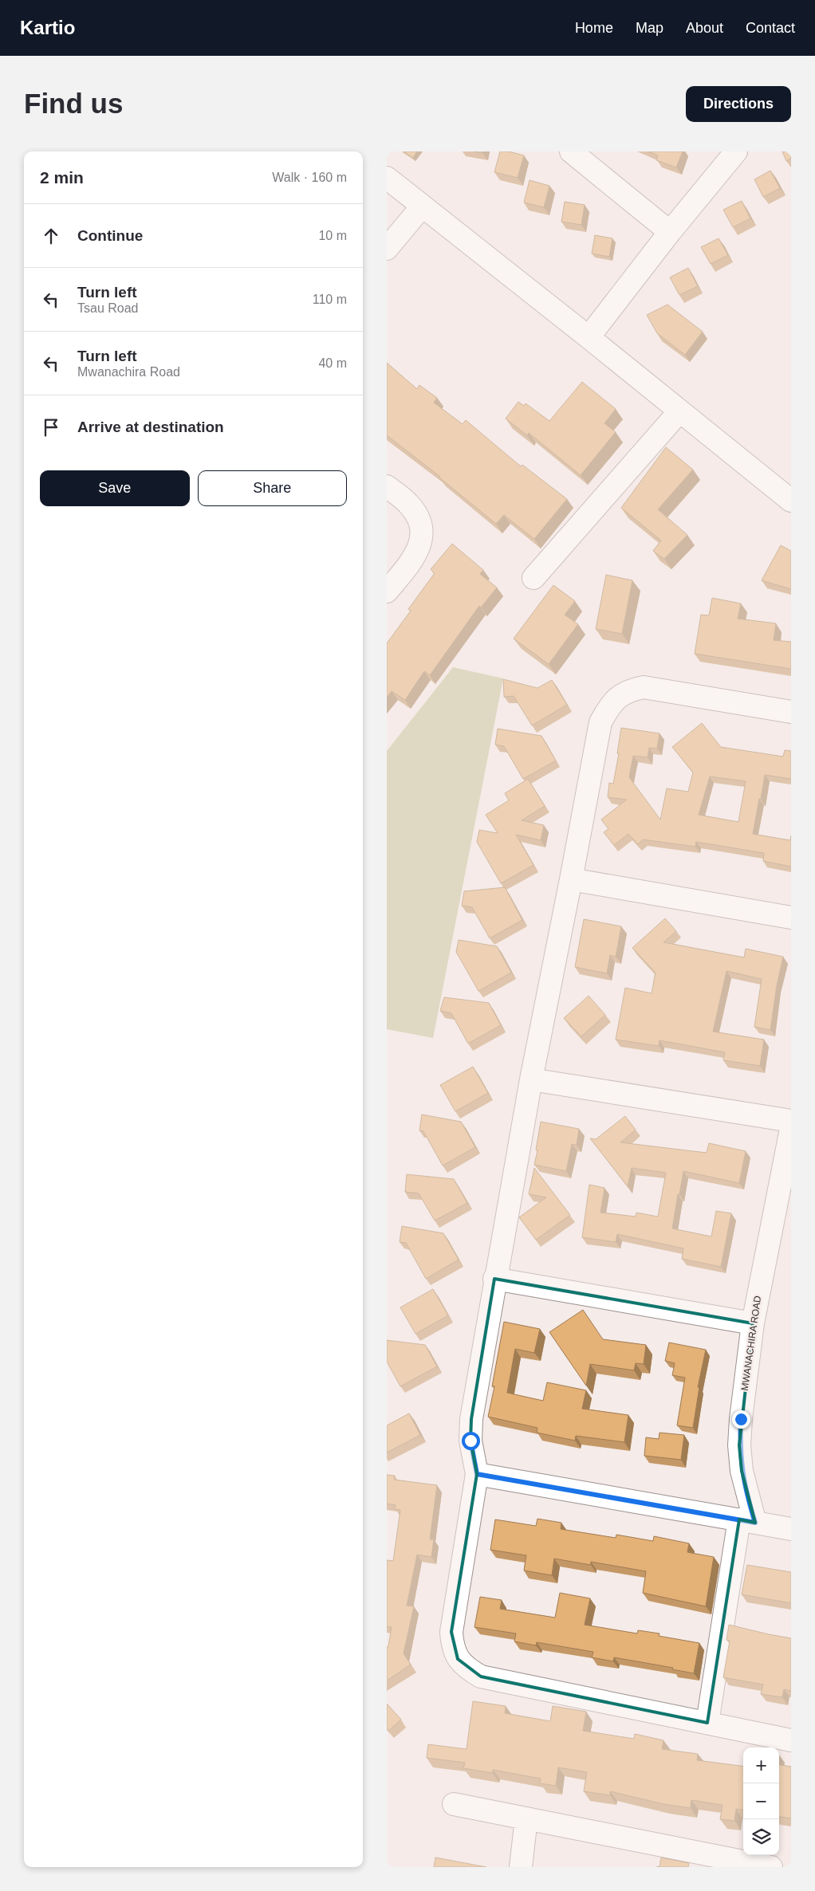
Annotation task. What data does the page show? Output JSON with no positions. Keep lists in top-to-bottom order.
{
  "streets": {
    "street": ["MWANACHIRA ROAD"]
  },
  "page": {
    "header": "Kartio",
    "nav": [
      "Home",
      "Map",
      "About",
      "Contact"
    ],
    "buttons": [
      "Directions",
      ["Save", "Share"]
    ],
    "title": "Find us",
    "heading": ["2 min", "Walk · 160 m"],
    "list": [
      ["Continue", "10 m"],
      ["Turn left", "Tsau Road", "110 m"],
      ["Turn left", "Mwanachira Road", "40 m"],
      "Arrive at destination"
    ],
    "map_buttons": ["+", "−"]
  }
}
